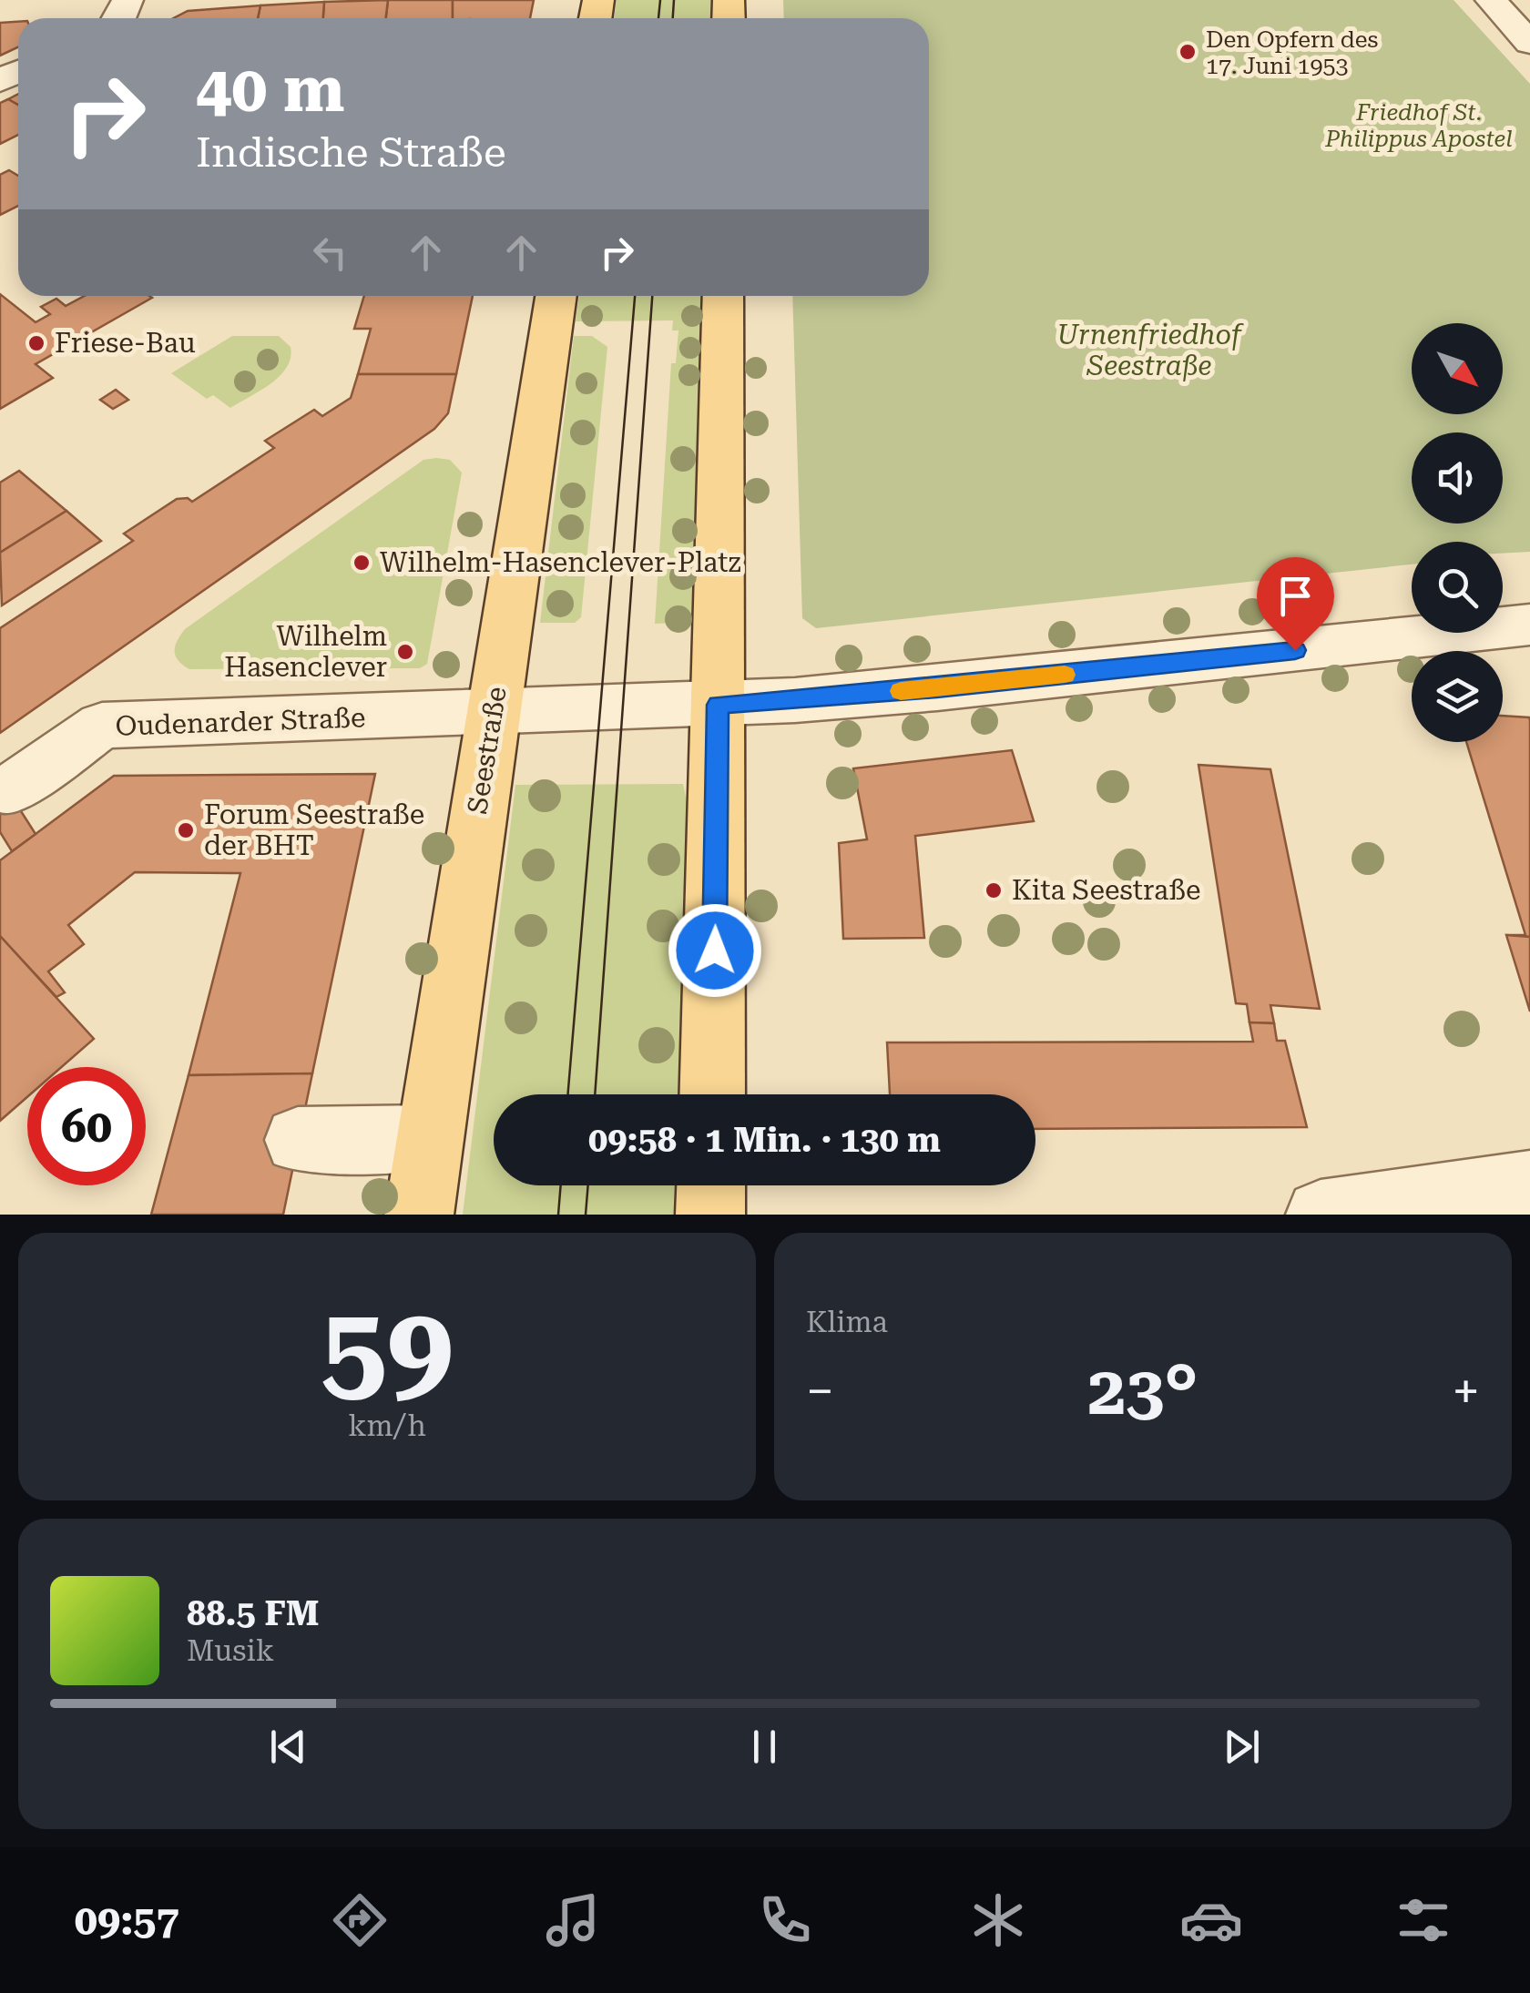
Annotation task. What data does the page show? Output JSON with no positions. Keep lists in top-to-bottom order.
{
  "streets": {
    "main road": ["Seestraße"],
    "street": ["Oudenarder Straße"]
  },
  "crossings": [
    ["Oudenarder Straße", "Seestraße"]
  ],
  "parks": ["Friedhof St. Philippus Apostel", "Urnenfriedhof Seestraße"],
  "places": [
    "Den Opfern des 17. Juni 1953",
    "Friese-Bau",
    "Wilhelm-Hasenclever-Platz",
    "Wilhelm Hasenclever",
    "Forum Seestraße der BHT",
    "Kita Seestraße"
  ],
  "north": "bottom right",
  "page": {
    "turn": ["40 m", "Indische Straße"],
    "limit": "60",
    "trip": "09:58 · 1 Min. · 130 m",
    "tile": [
      ["59", "km/h"],
      "Klima"
    ],
    "heat": ["−", "23°", "+"],
    "song": ["88.5 FM", "Musik"],
    "tabs": "09:57"
  }
}
